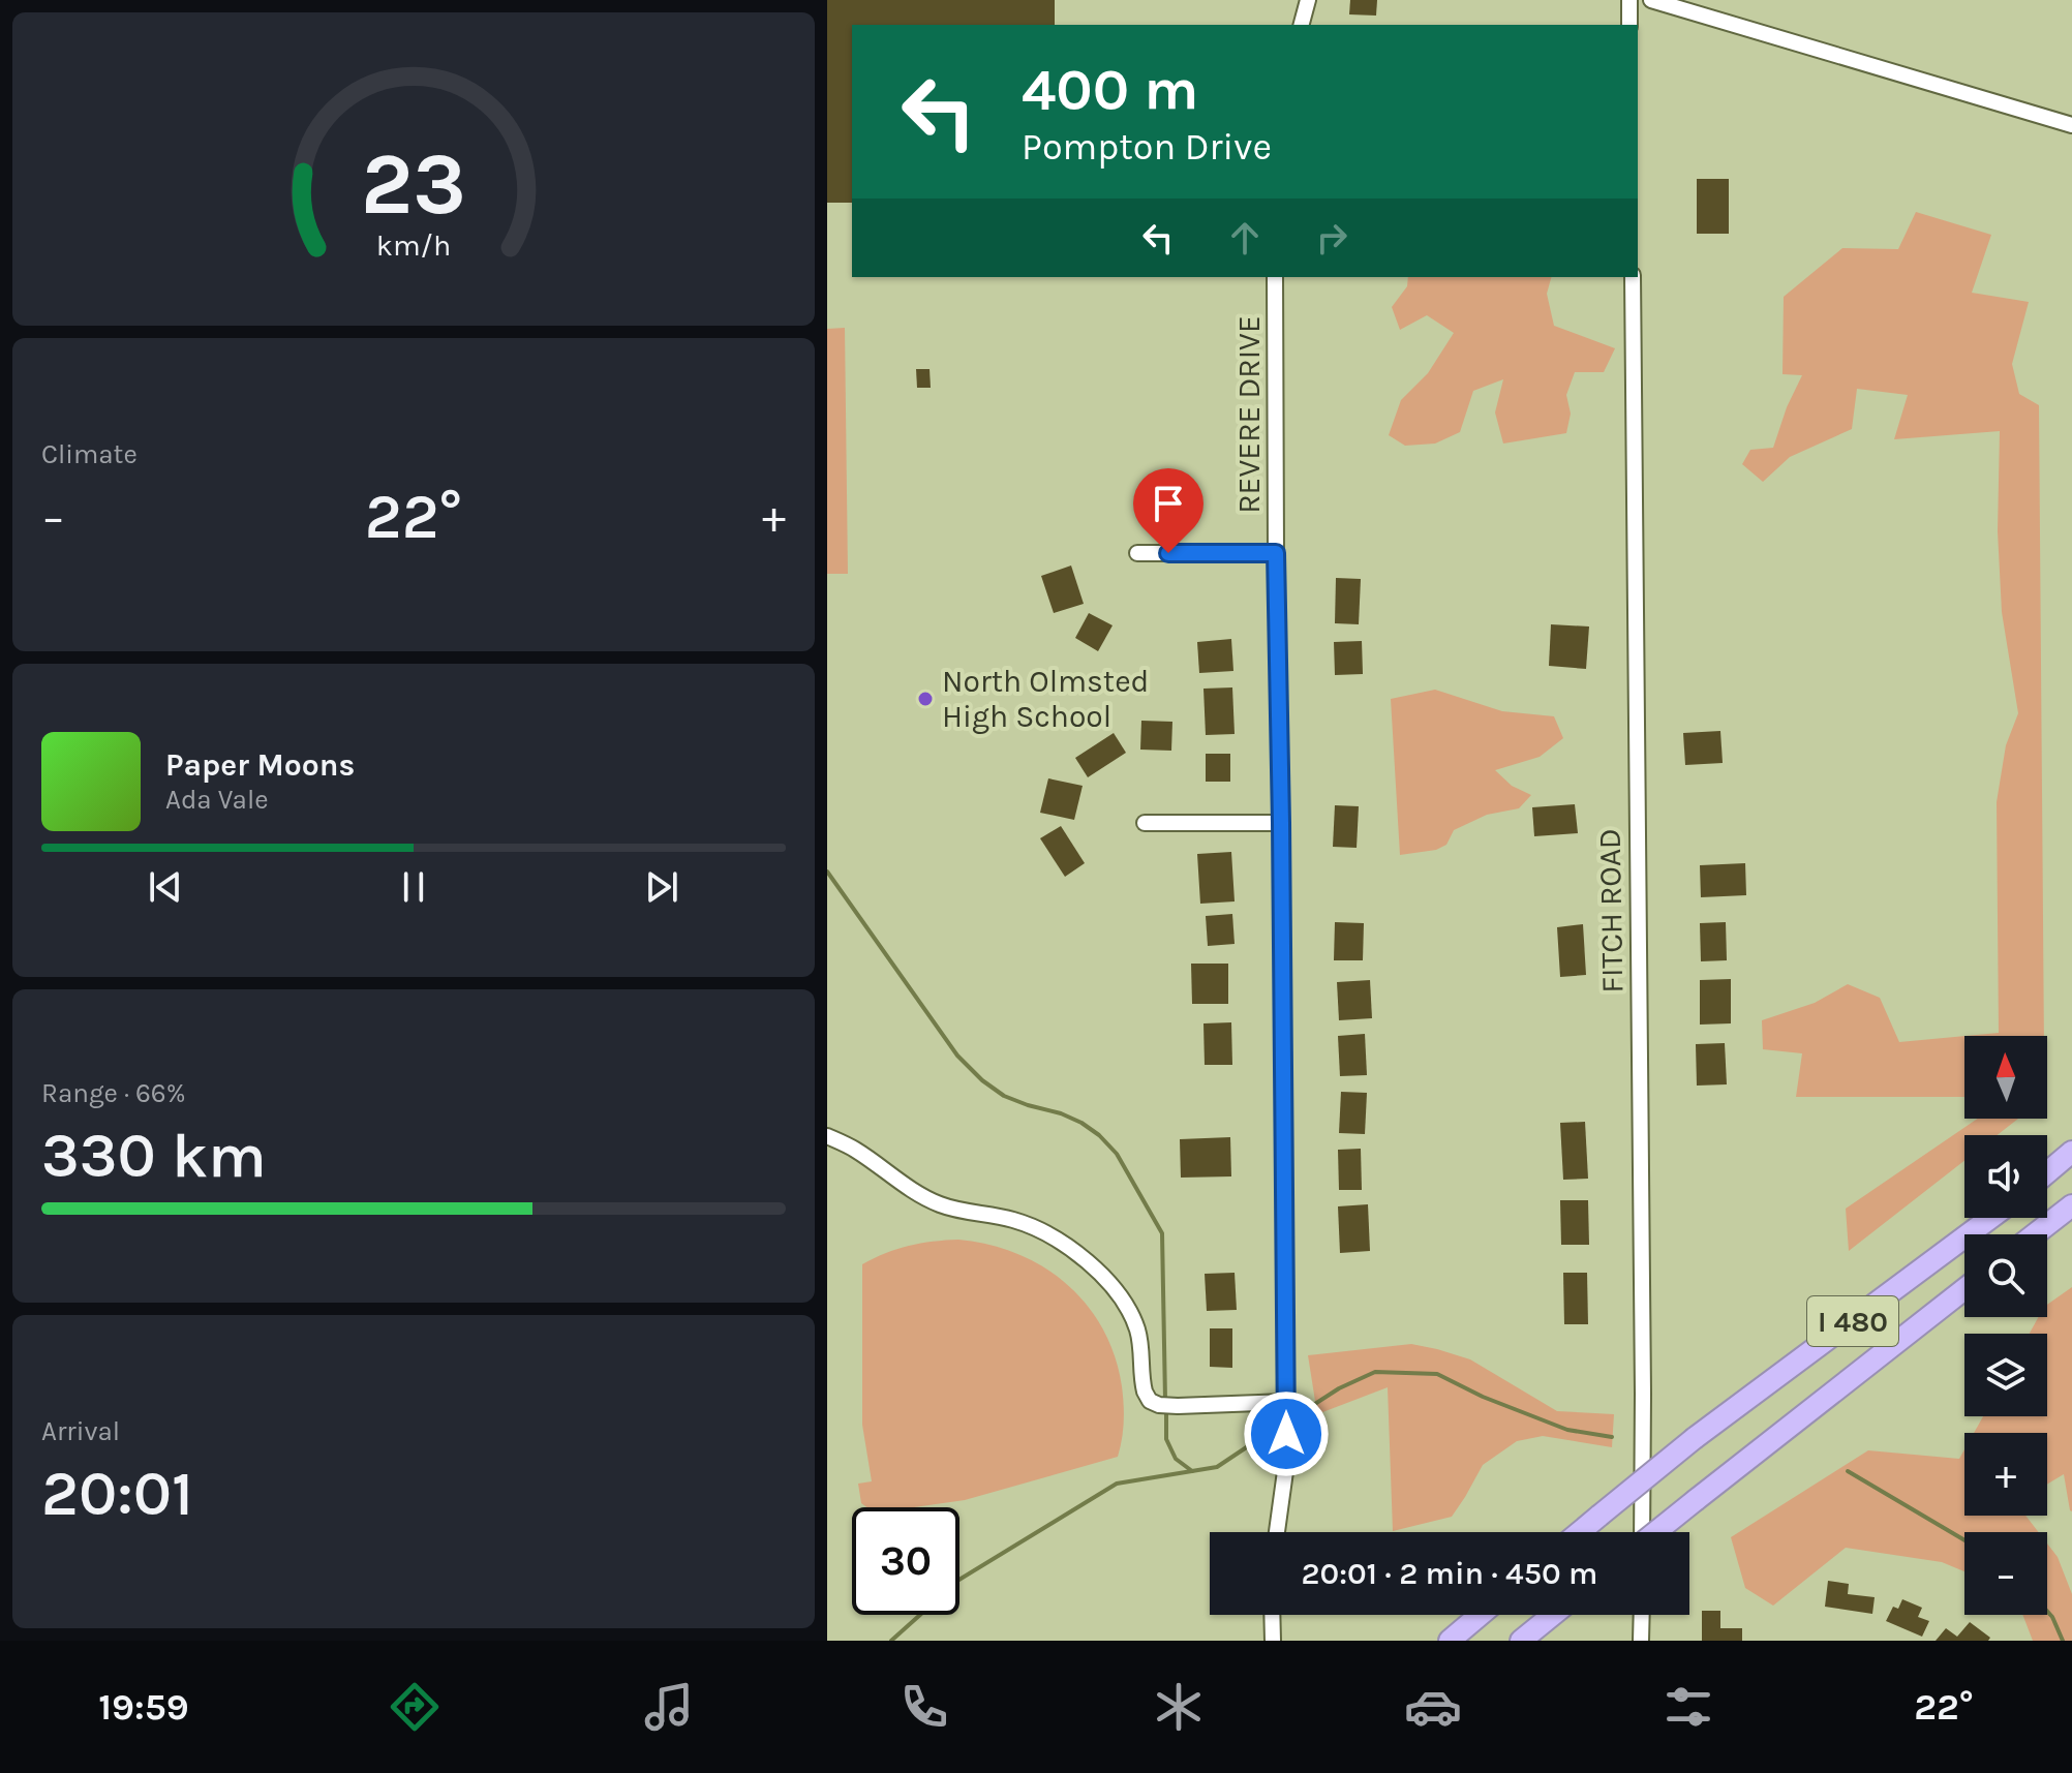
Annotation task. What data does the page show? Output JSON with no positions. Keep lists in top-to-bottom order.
{
  "streets": {
    "highway": ["I 480"],
    "street": ["REVERE DRIVE", "FITCH ROAD"]
  },
  "places": ["North Olmsted High School"],
  "north": "top",
  "page": {
    "turn": ["400 m", "Pompton Drive"],
    "tile": [
      "Climate",
      ["Range · 66%", "330 km"],
      ["Arrival", "20:01"]
    ],
    "heat": ["−", "22°", "+"],
    "song": ["Paper Moons", "Ada Vale"],
    "map_buttons": ["+", "−"],
    "limit": "30",
    "trip": "20:01 · 2 min · 450 m",
    "tabs": ["19:59", "22°"],
    "gauge": ["23", "km/h"]
  }
}
